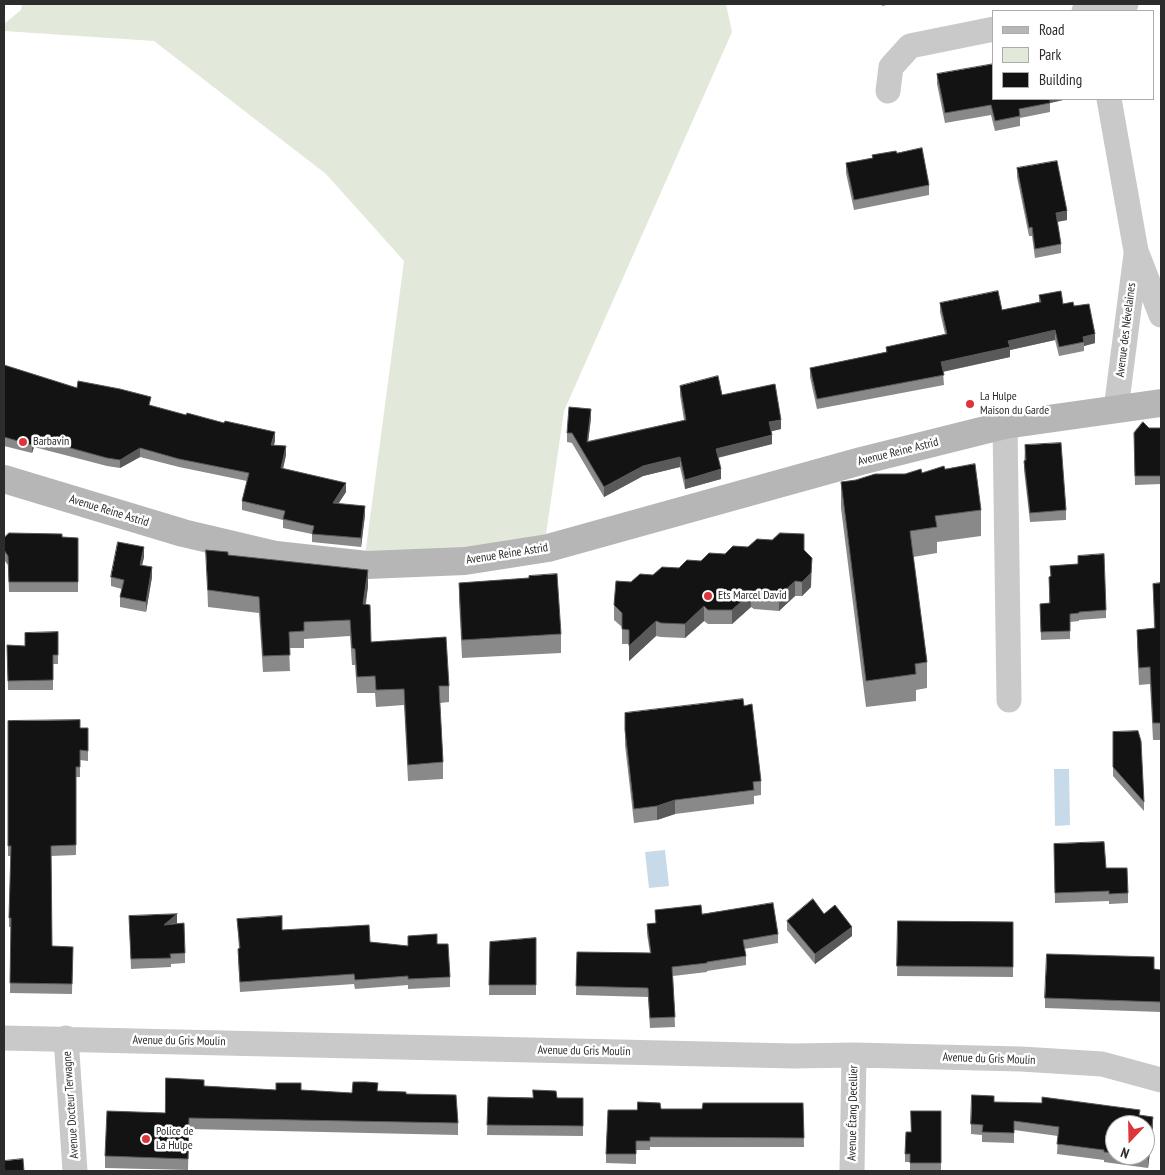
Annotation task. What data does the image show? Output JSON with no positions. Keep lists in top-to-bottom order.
{
  "streets": {
    "main road": ["Avenue Reine Astrid"],
    "street": [
      "Avenue des Névelaines",
      "Avenue du Gris Moulin",
      "Avenue Docteur Terwagne",
      "Avenue Étang Decellier"
    ]
  },
  "crossings": [
    ["Avenue des Névelaines", "Avenue Reine Astrid"],
    ["Avenue du Gris Moulin", "Avenue Docteur Terwagne"],
    ["Avenue du Gris Moulin", "Avenue Étang Decellier"]
  ],
  "places": [
    "La Hulpe Maison du Garde",
    "Barbavin",
    "Ets Marcel David",
    "Police de La Hulpe"
  ],
  "legend": ["Road", "Park", "Building"],
  "north": "bottom"
}
